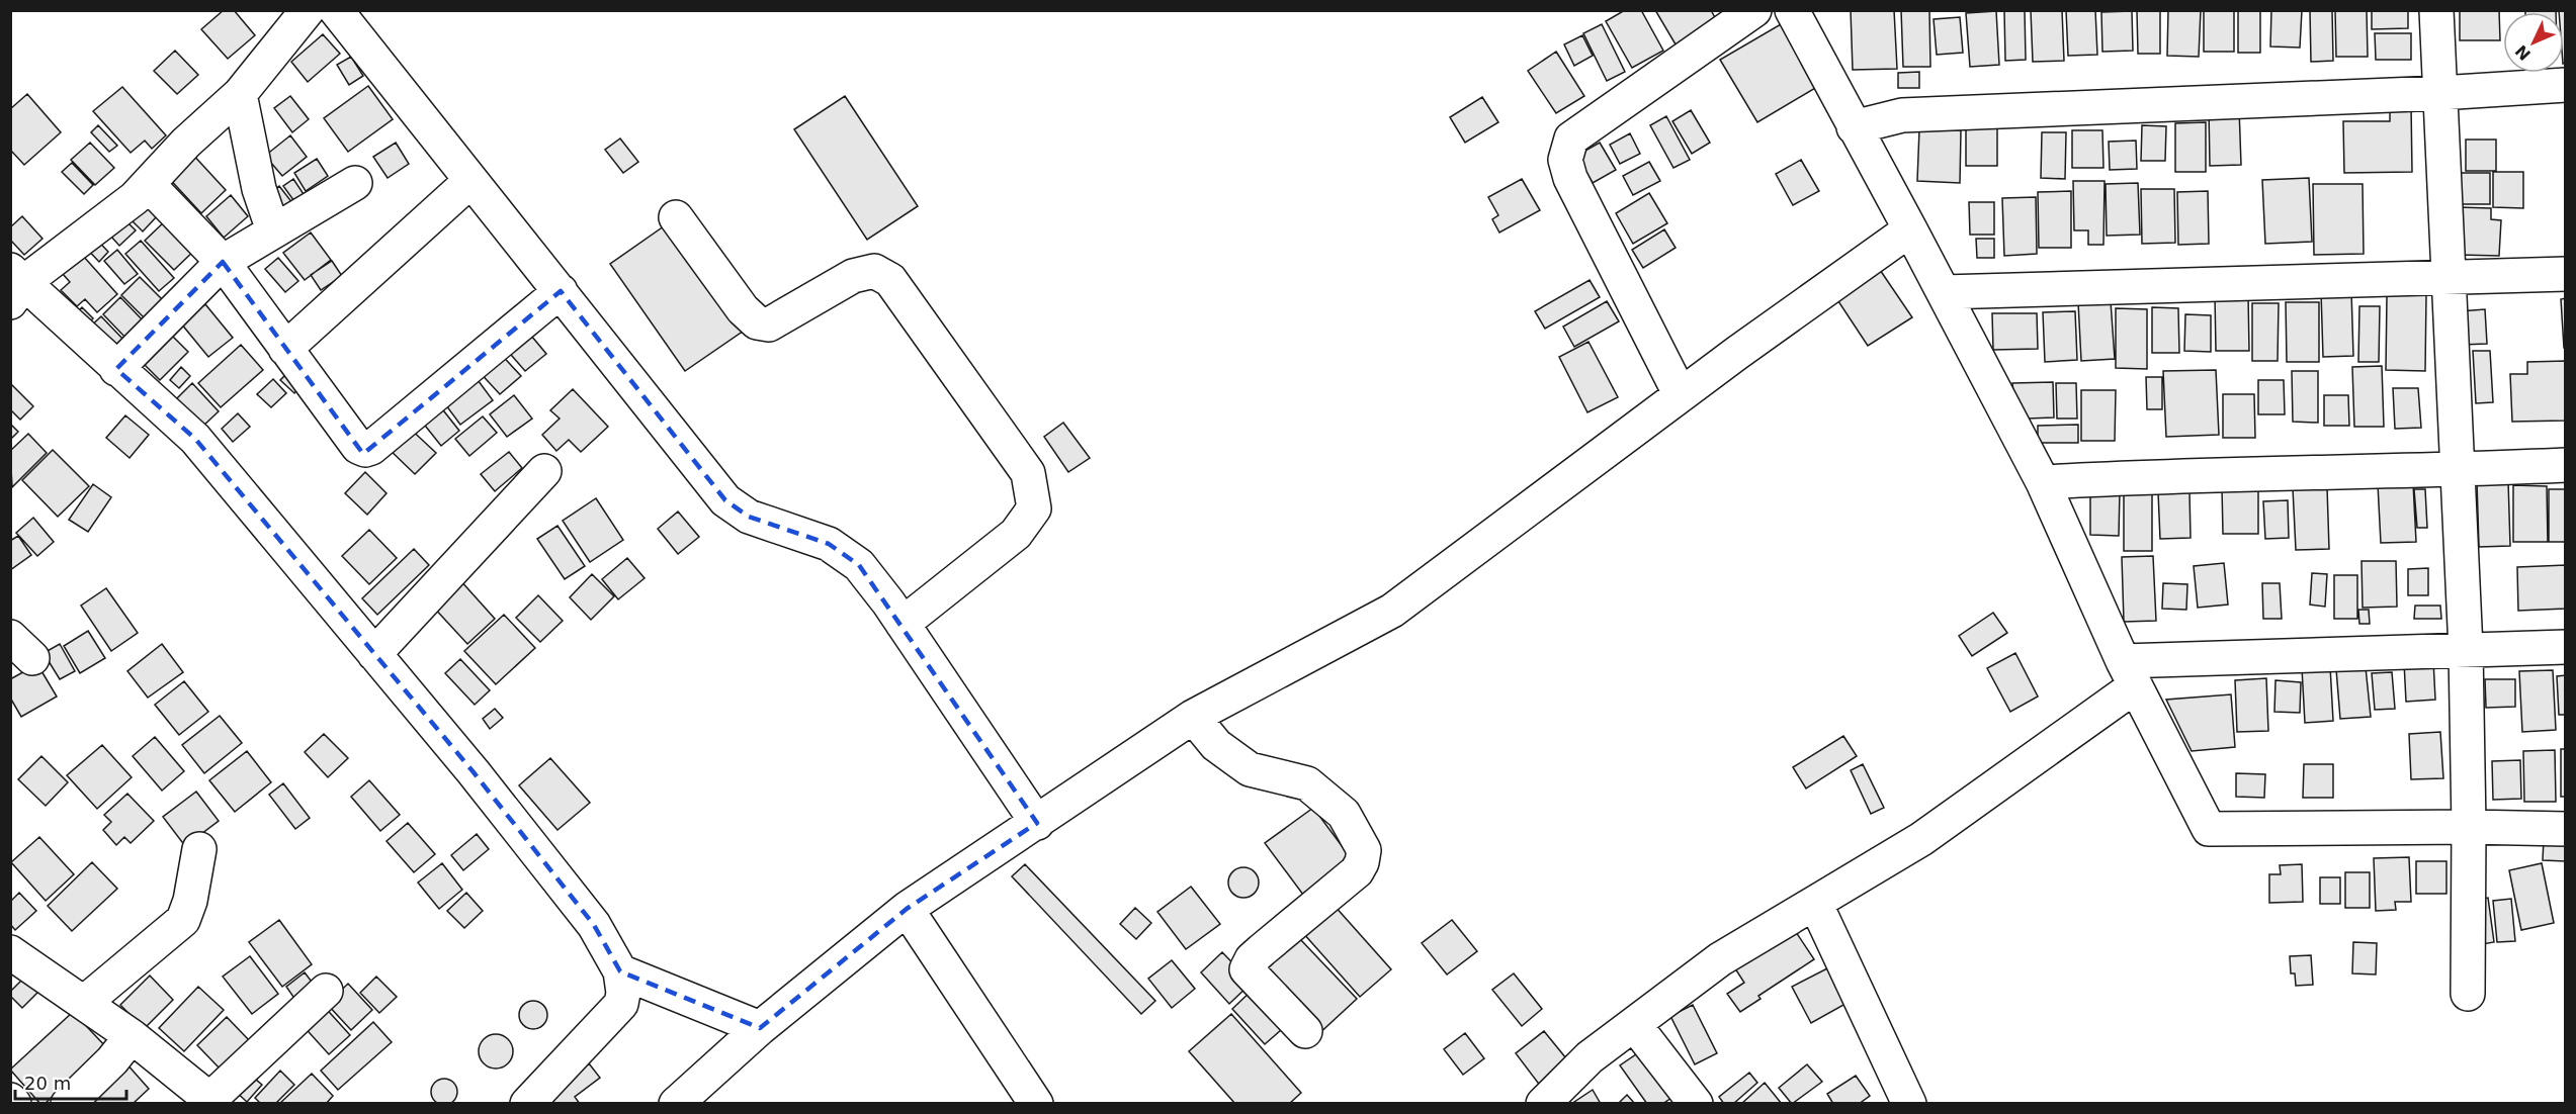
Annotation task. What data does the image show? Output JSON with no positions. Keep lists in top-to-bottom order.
{
  "scale_bar": "20 m",
  "north": "bottom left"
}
